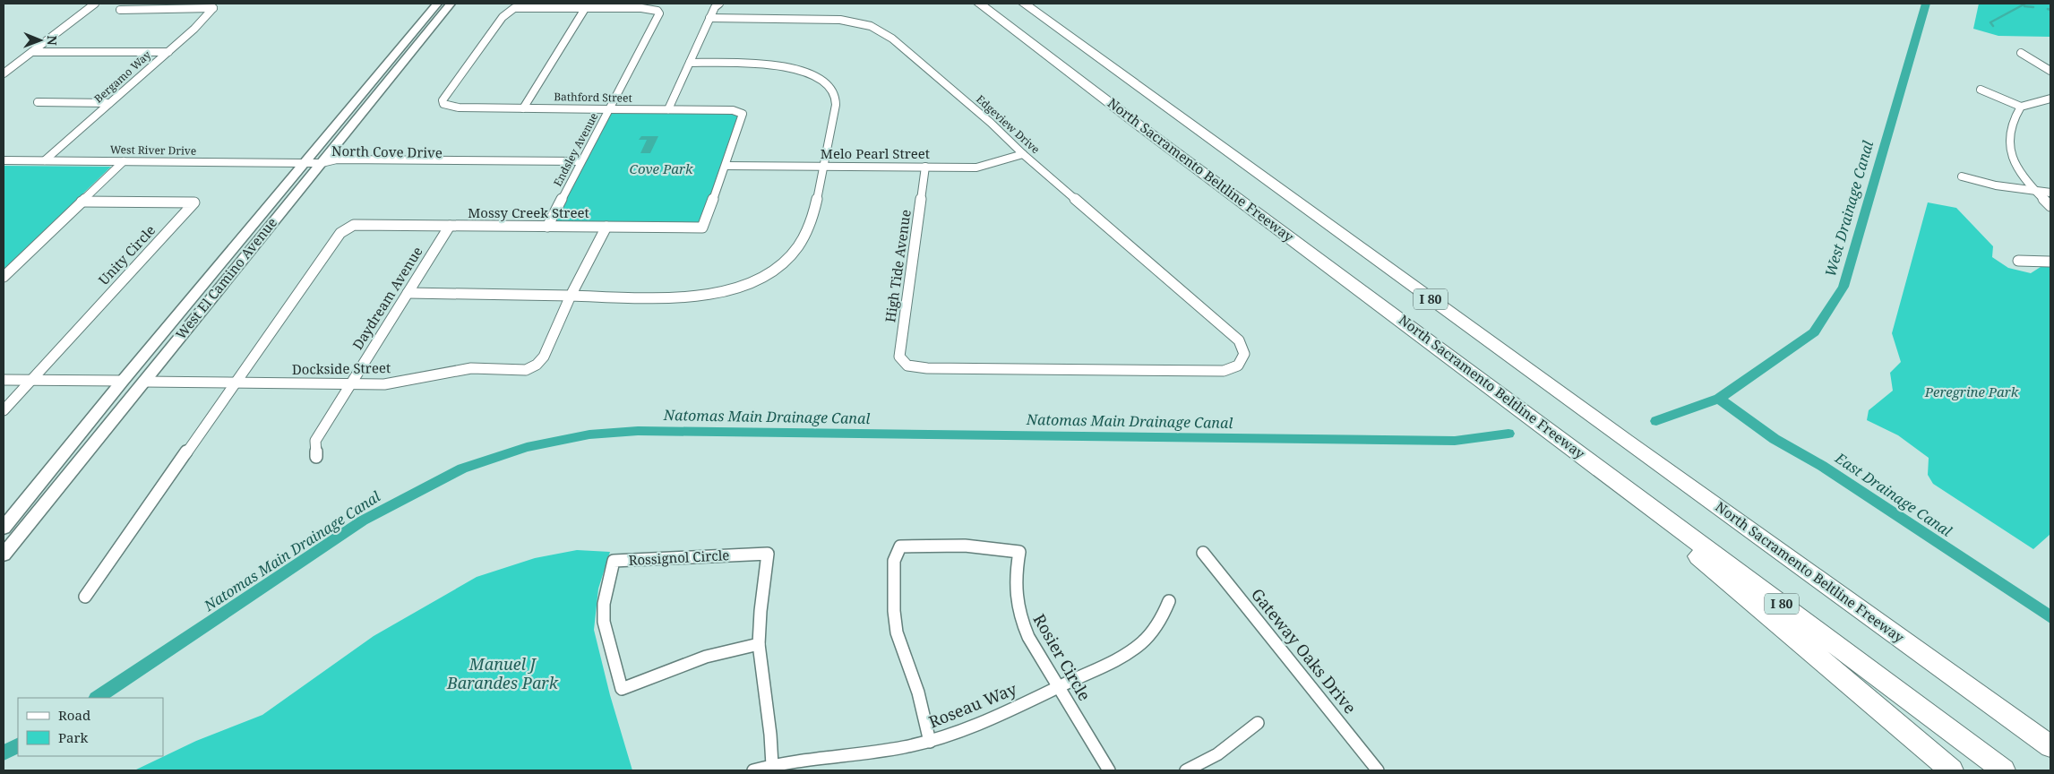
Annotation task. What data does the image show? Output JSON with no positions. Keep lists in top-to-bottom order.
{
  "streets": {
    "highway": ["North Sacramento Beltline Freeway", "I 80"],
    "main road": ["West El Camino Avenue"],
    "street": [
      "Bergamo Way",
      "Bathford Street",
      "Edgeview Drive",
      "Endsley Avenue",
      "West River Drive",
      "North Cove Drive",
      "Melo Pearl Street",
      "Mossy Creek Street",
      "Unity Circle",
      "High Tide Avenue",
      "Daydream Avenue",
      "Dockside Street",
      "Rossignol Circle",
      "Gateway Oaks Drive",
      "Rosier Circle",
      "Roseau Way"
    ]
  },
  "crossings": [
    ["Bergamo Way", "West River Drive"],
    ["Bathford Street", "Endsley Avenue"],
    ["Bathford Street", "Melo Pearl Street"],
    ["Bathford Street", "Mossy Creek Street"],
    ["Edgeview Drive", "Melo Pearl Street"],
    ["Edgeview Drive", "High Tide Avenue"],
    ["Endsley Avenue", "North Cove Drive"],
    ["Endsley Avenue", "Mossy Creek Street"],
    ["West River Drive", "North Cove Drive"],
    ["West River Drive", "West El Camino Avenue"],
    ["North Cove Drive", "West El Camino Avenue"],
    ["Melo Pearl Street", "Mossy Creek Street"],
    ["Melo Pearl Street", "High Tide Avenue"],
    ["Mossy Creek Street", "Daydream Avenue"],
    ["Mossy Creek Street", "Dockside Street"],
    ["West El Camino Avenue", "Dockside Street"],
    ["Daydream Avenue", "Dockside Street"],
    ["Rossignol Circle", "Roseau Way"],
    ["Rosier Circle", "Roseau Way"]
  ],
  "water": ["West Drainage Canal", "Natomas Main Drainage Canal", "East Drainage Canal"],
  "parks": ["Cove Park", "Peregrine Park", "Manuel J Barandes Park"],
  "legend": ["Road", "Park"],
  "north": "right"
}
